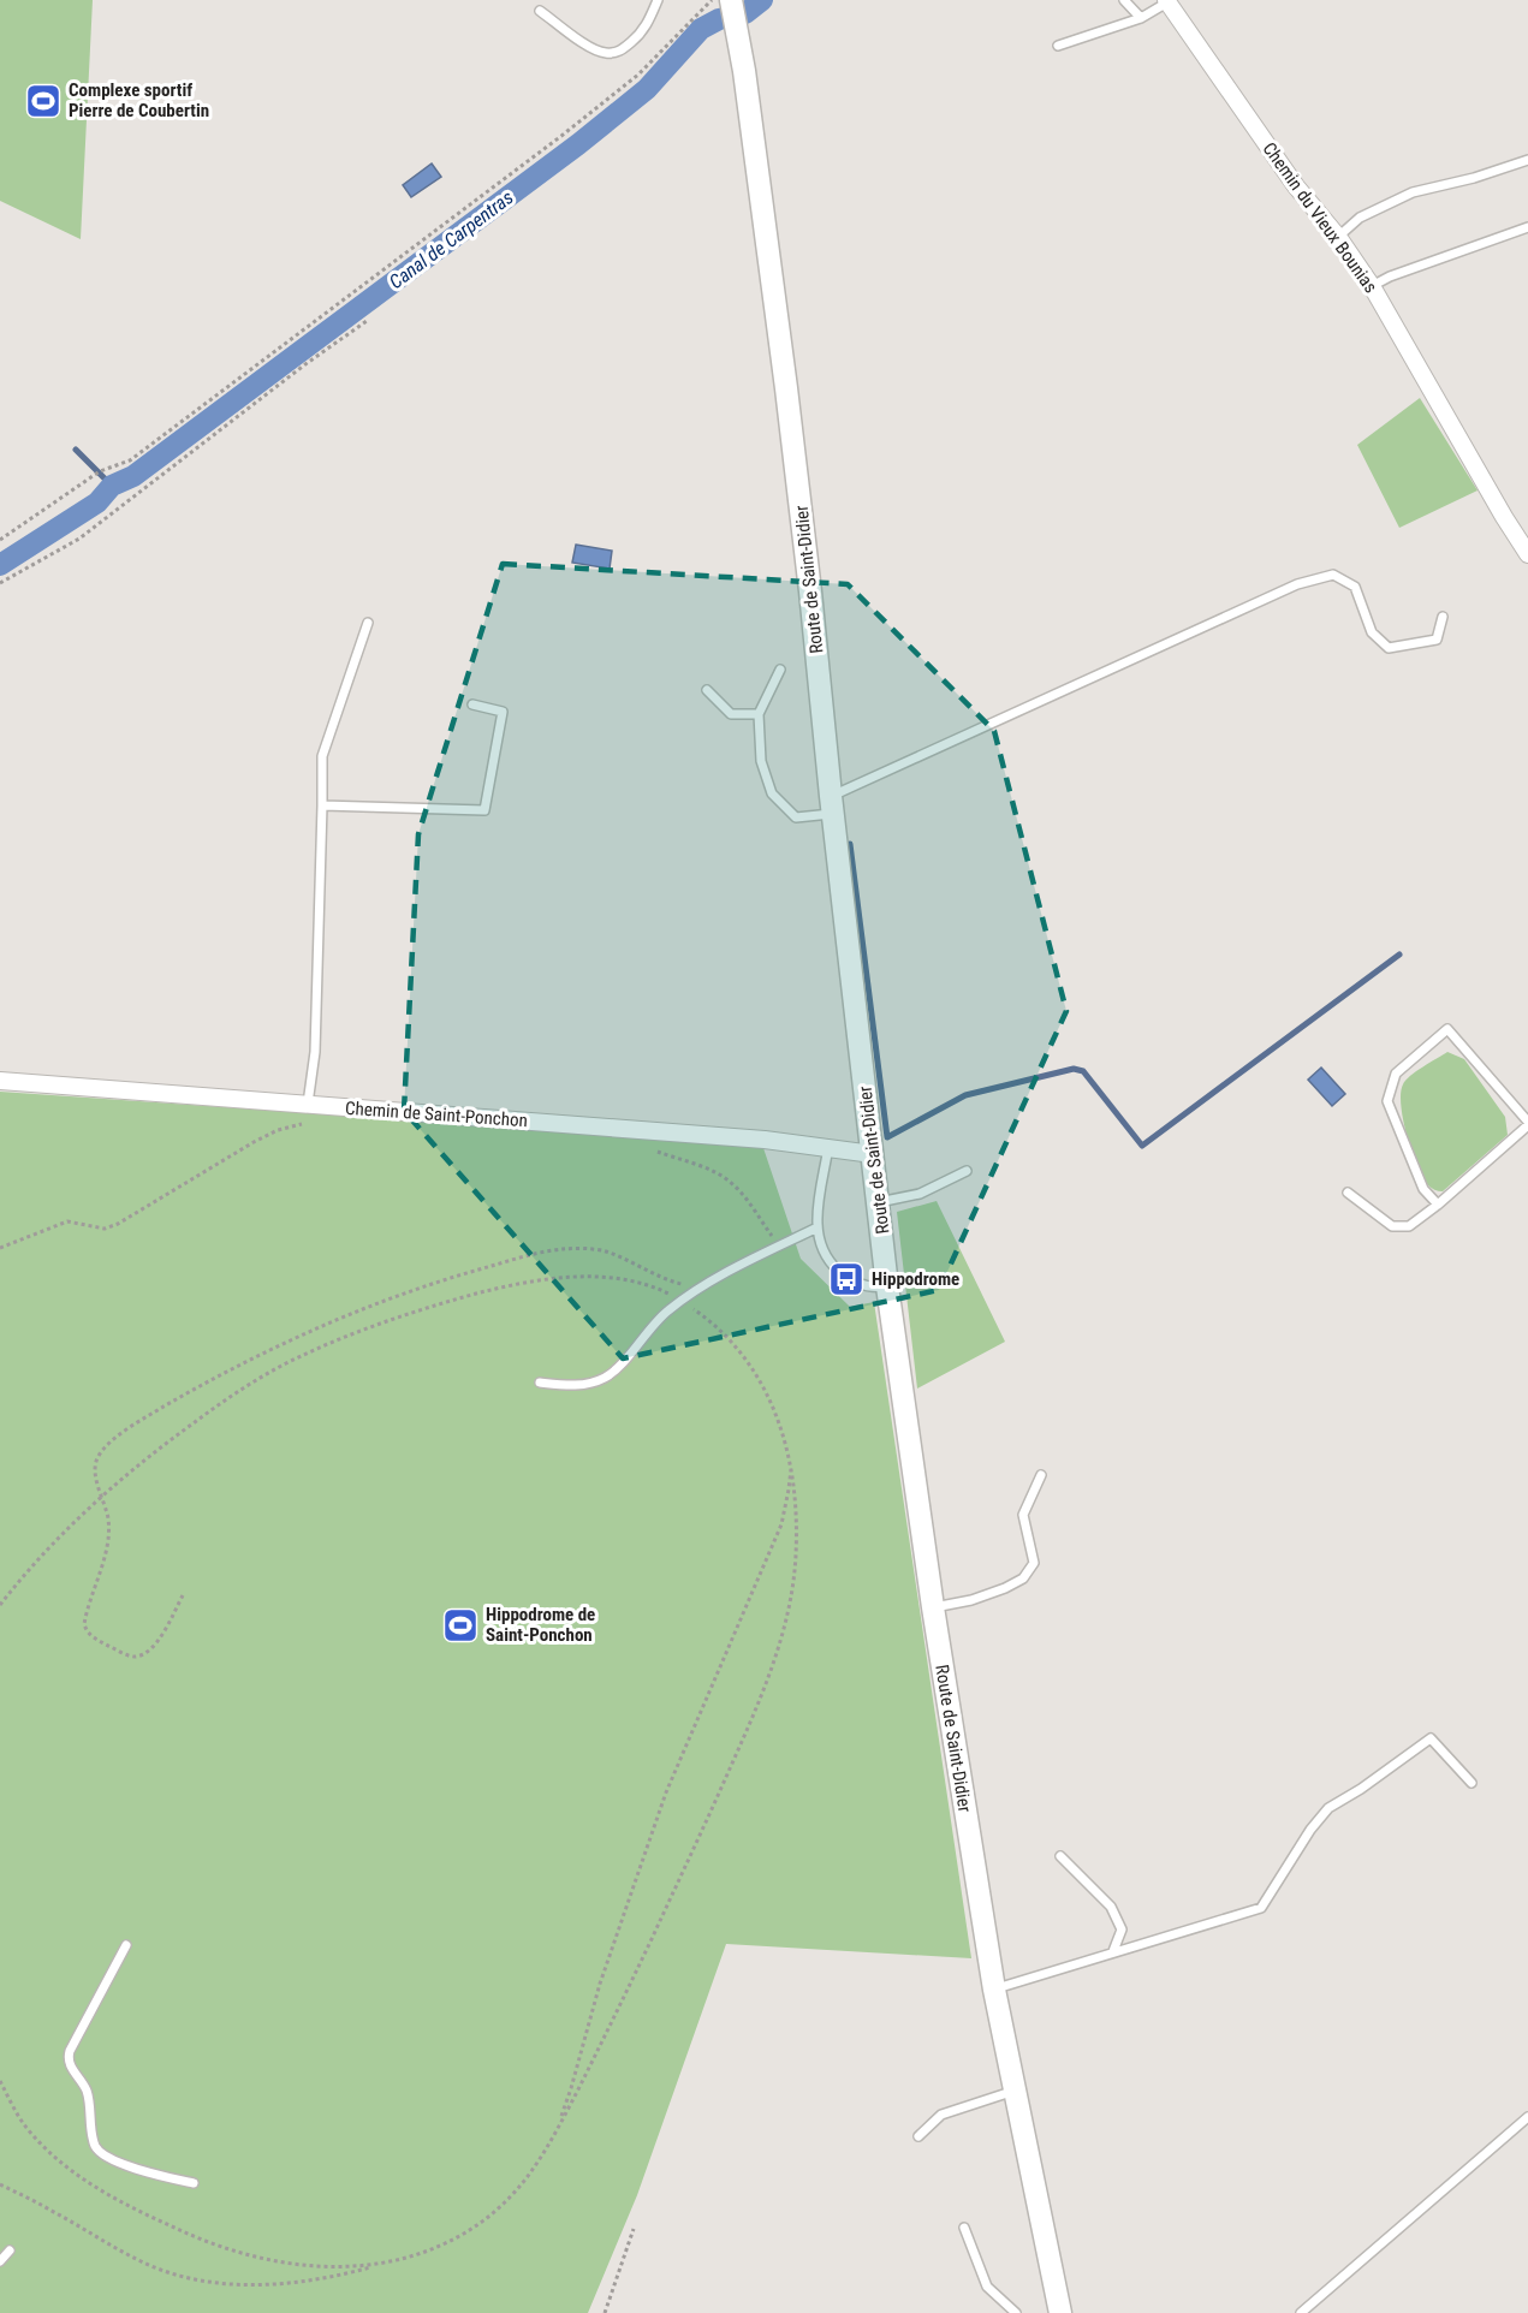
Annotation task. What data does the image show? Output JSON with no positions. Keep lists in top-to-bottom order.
{
  "streets": {
    "main road": ["Route de Saint-Didier"],
    "street": ["Chemin du Vieux Bounias", "Chemin de Saint-Ponchon"]
  },
  "crossings": [
    ["Route de Saint-Didier", "Chemin de Saint-Ponchon"]
  ],
  "water": ["Canal de Carpentras"],
  "places": {
    "sports": ["Complexe sportif Pierre de Coubertin", "Hippodrome de Saint-Ponchon"],
    "bus stop": ["Hippodrome"]
  }
}
